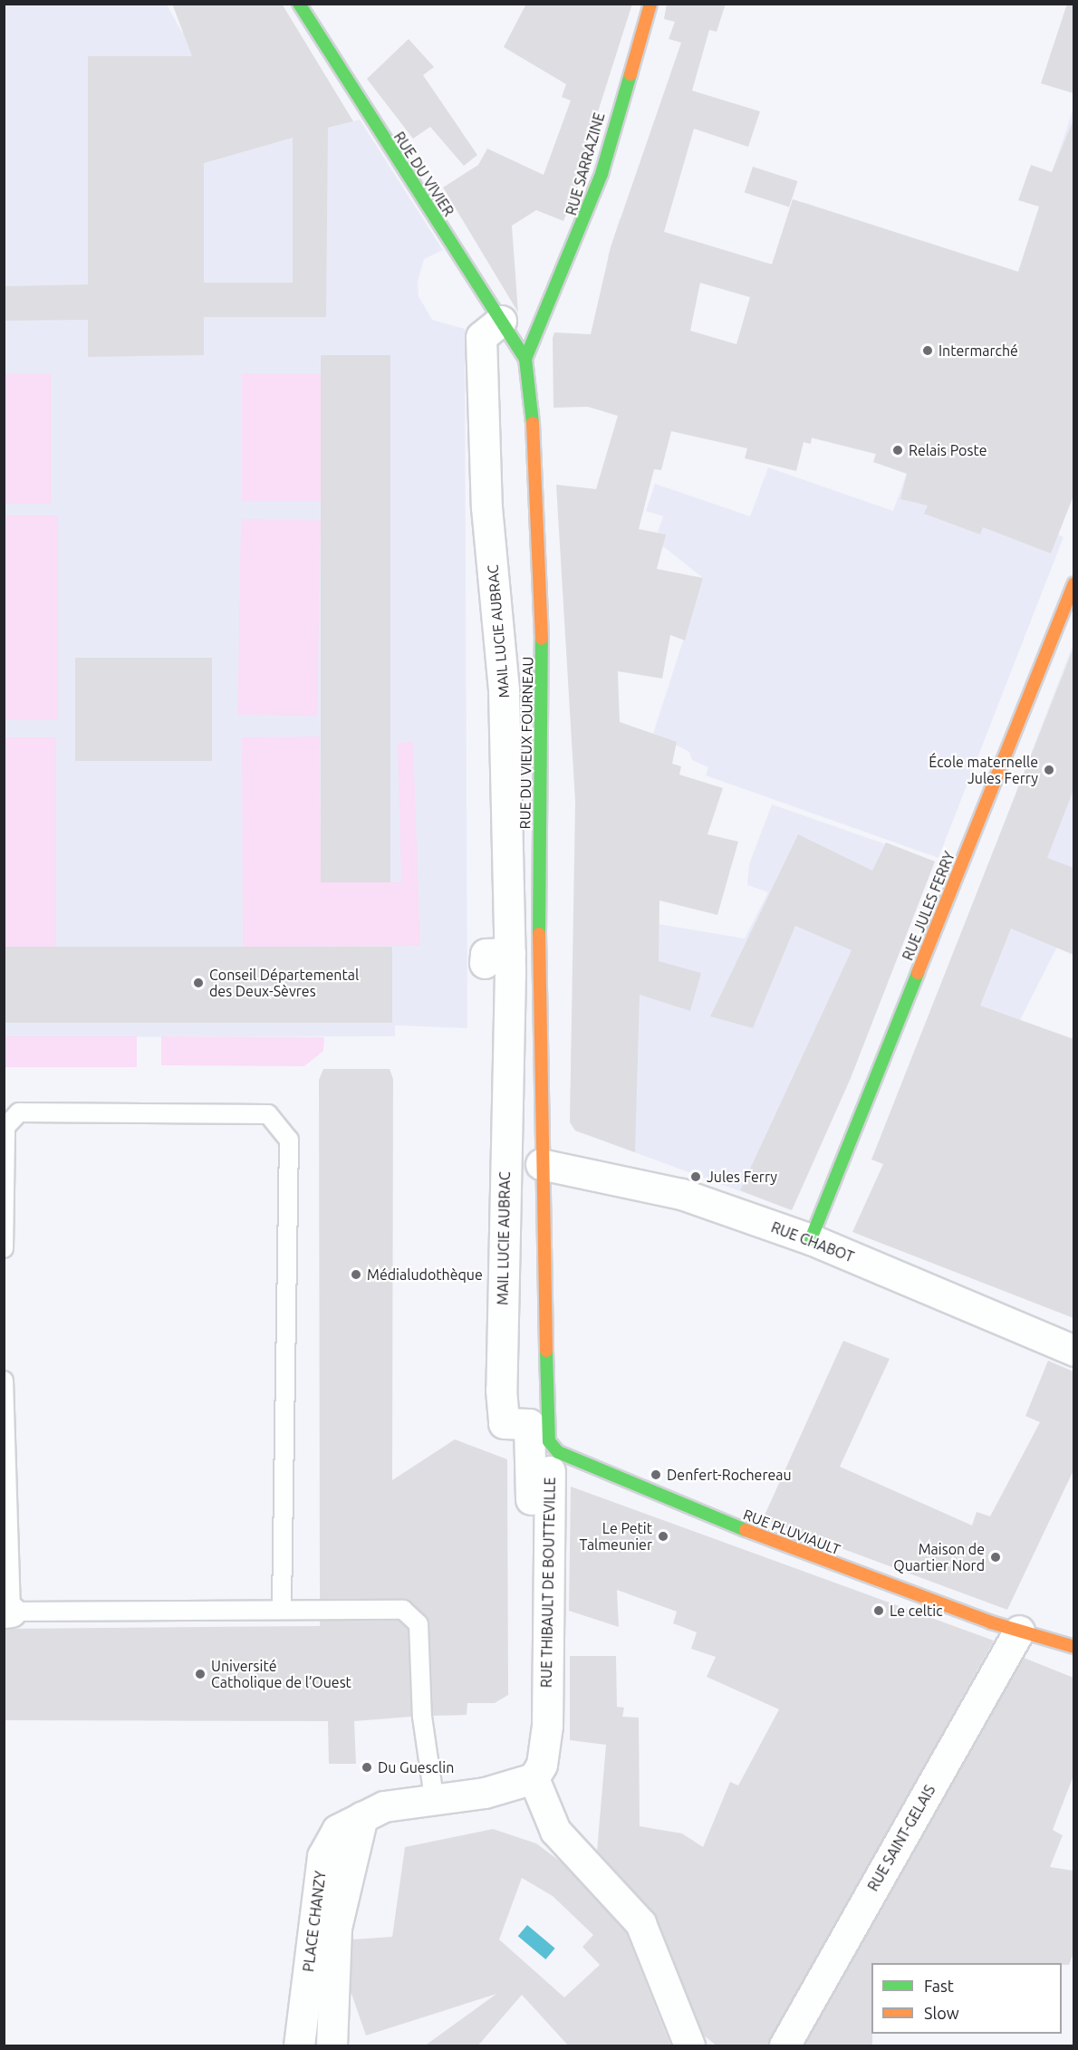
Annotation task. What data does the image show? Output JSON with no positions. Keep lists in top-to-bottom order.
{
  "streets": {
    "main road": [
      "RUE SARRAZINE",
      "RUE DU VIVIER",
      "RUE DU VIEUX FOURNEAU",
      "RUE JULES FERRY",
      "RUE PLUVIAULT"
    ],
    "street": [
      "MAIL LUCIE AUBRAC",
      "RUE CHABOT",
      "RUE THIBAULT DE BOUTTEVILLE",
      "RUE SAINT-GELAIS",
      "PLACE CHANZY"
    ]
  },
  "crossings": [
    ["RUE SARRAZINE", "RUE DU VIVIER"],
    ["RUE SARRAZINE", "RUE DU VIEUX FOURNEAU"],
    ["RUE DU VIVIER", "MAIL LUCIE AUBRAC"],
    ["RUE DU VIVIER", "RUE DU VIEUX FOURNEAU"],
    ["RUE DU VIEUX FOURNEAU", "RUE CHABOT"],
    ["RUE JULES FERRY", "RUE CHABOT"],
    ["RUE PLUVIAULT", "RUE THIBAULT DE BOUTTEVILLE"],
    ["RUE PLUVIAULT", "RUE SAINT-GELAIS"],
    ["RUE THIBAULT DE BOUTTEVILLE", "PLACE CHANZY"]
  ],
  "places": [
    "Intermarché",
    "Relais Poste",
    "École maternelle Jules Ferry",
    "Conseil Départemental des Deux-Sèvres",
    "Jules Ferry",
    "Médialudothèque",
    "Denfert-Rochereau",
    "Le Petit Talmeunier",
    "Maison de Quartier Nord",
    "Le celtic",
    "Université Catholique de l’Ouest",
    "Du Guesclin"
  ],
  "legend": ["Fast", "Slow"]
}
